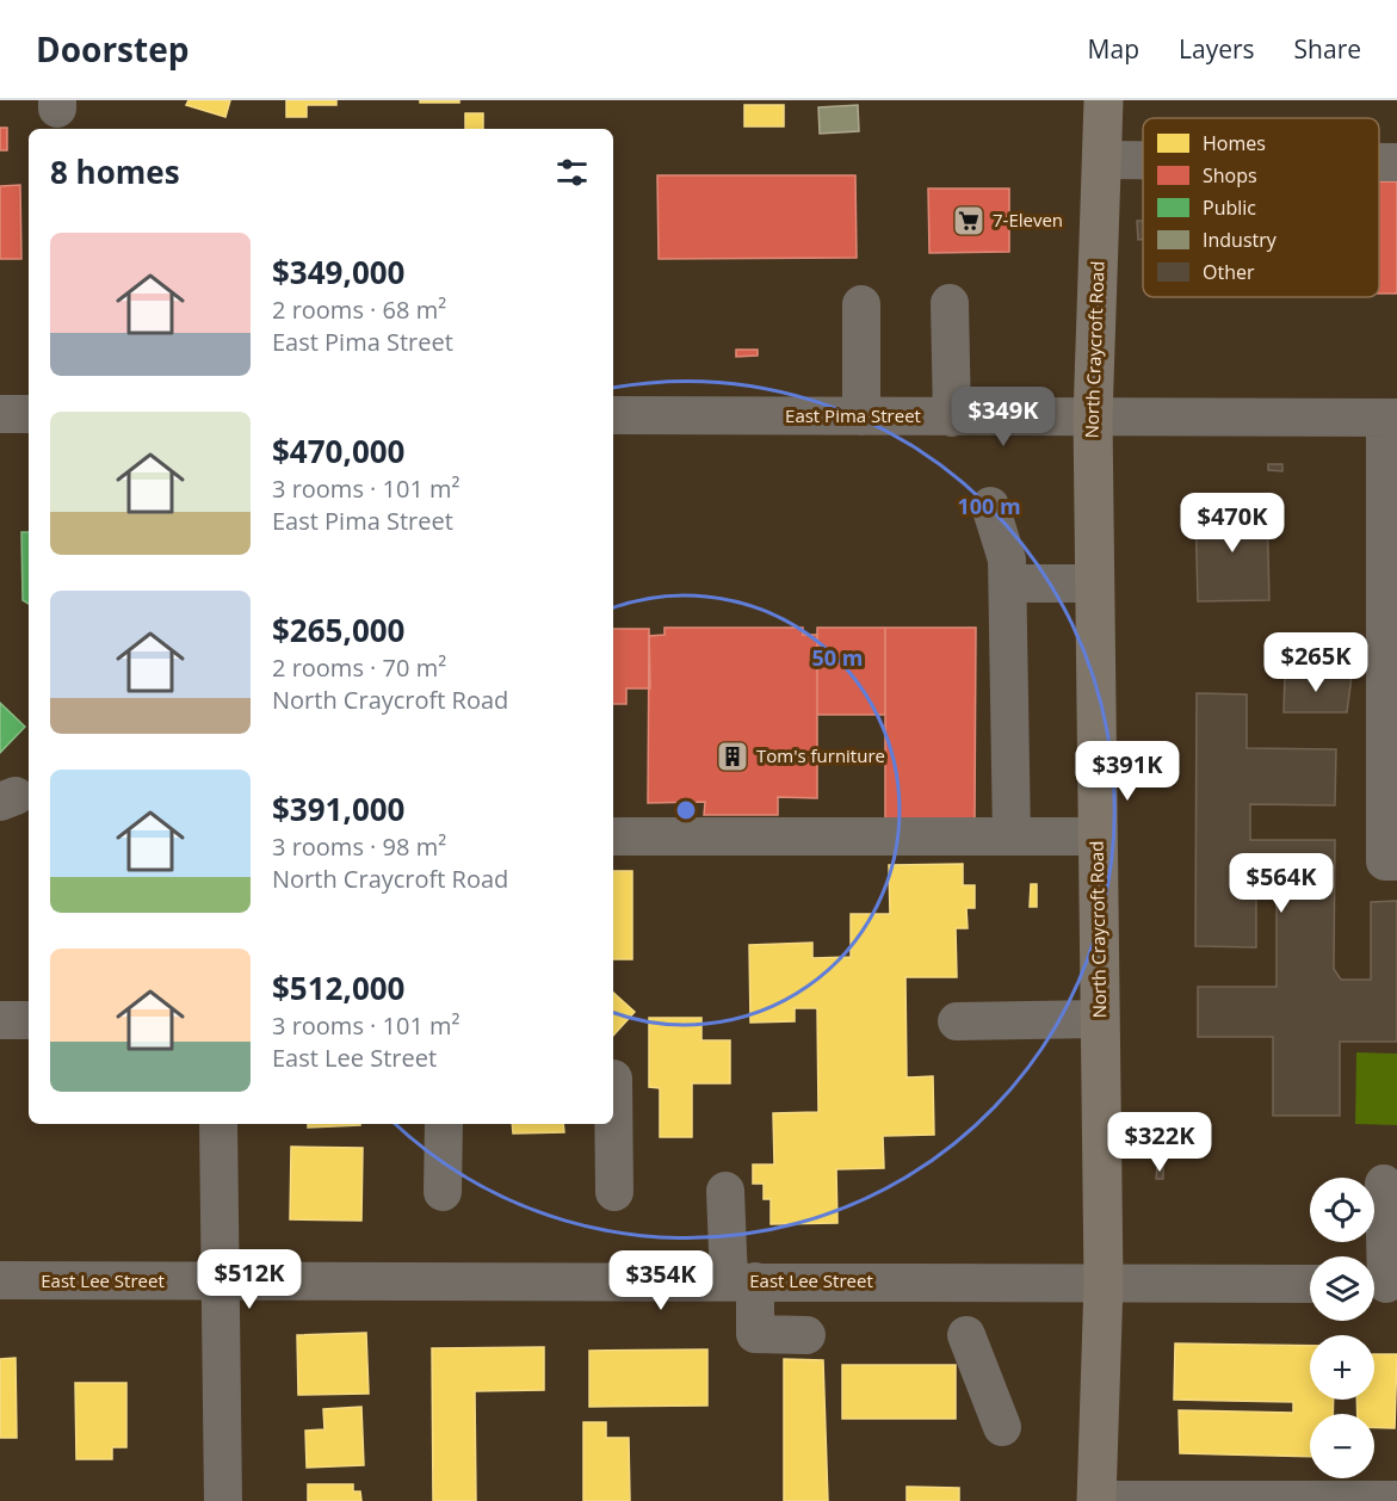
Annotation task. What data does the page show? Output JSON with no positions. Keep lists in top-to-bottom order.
{
  "streets": {
    "main road": ["North Craycroft Road"],
    "street": ["East Pima Street", "East Lee Street"]
  },
  "crossings": [
    ["North Craycroft Road", "East Pima Street"],
    ["North Craycroft Road", "East Lee Street"]
  ],
  "places": {
    "supermarket": ["7-Eleven"],
    "building": ["Tom's furniture"]
  },
  "legend": [
    "Homes",
    "Shops",
    "Public",
    "Industry",
    "Other"
  ],
  "page": {
    "header": "Doorstep",
    "nav": ["Map", "Layers", "Share"],
    "heading": "8 homes",
    "list": [
      {
        "name": "$349,000",
        "note": "2 rooms · 68 m² · East Pima Street"
      },
      {
        "name": "$470,000",
        "note": "3 rooms · 101 m² · East Pima Street"
      },
      {
        "name": "$265,000",
        "note": "2 rooms · 70 m² · North Craycroft Road"
      },
      {
        "name": "$391,000",
        "note": "3 rooms · 98 m² · North Craycroft Road"
      },
      {
        "name": "$512,000",
        "note": "3 rooms · 101 m² · East Lee Street"
      }
    ],
    "price": [
      "$349K",
      "$470K",
      "$265K",
      "$391K",
      "$564K",
      "$322K",
      "$512K",
      "$354K"
    ],
    "map_buttons": ["+", "−"]
  },
  "rings": ["100 m", "50 m"]
}
